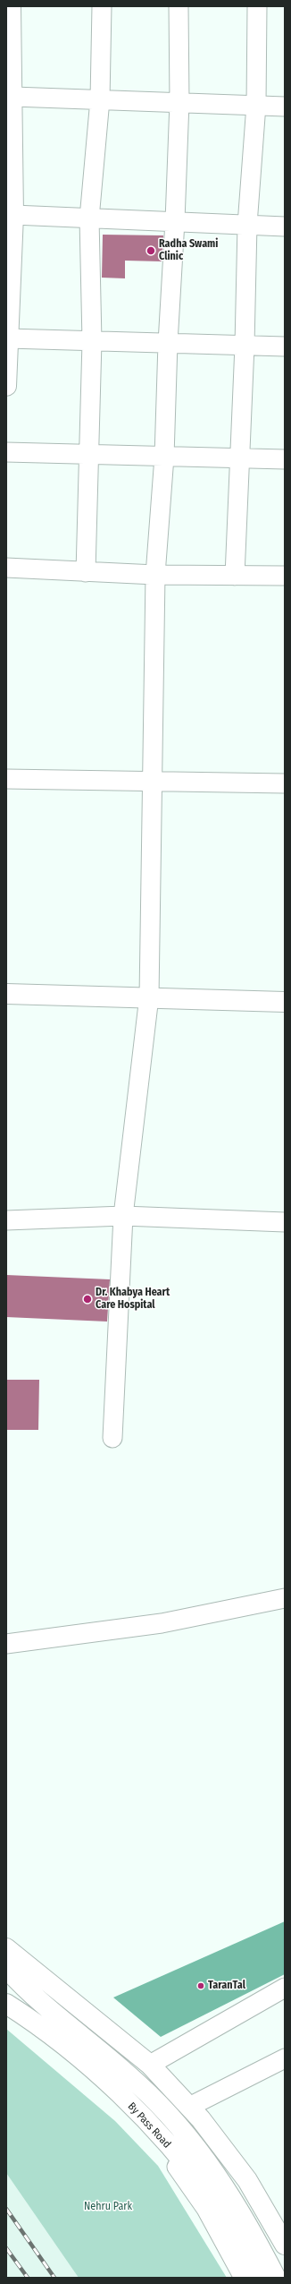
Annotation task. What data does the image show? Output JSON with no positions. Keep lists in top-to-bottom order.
{
  "streets": {
    "street": ["By Pass Road"]
  },
  "parks": ["Nehru Park"],
  "places": ["Radha Swami Clinic", "Dr. Khabya Heart Care Hospital", "TaranTal"]
}
